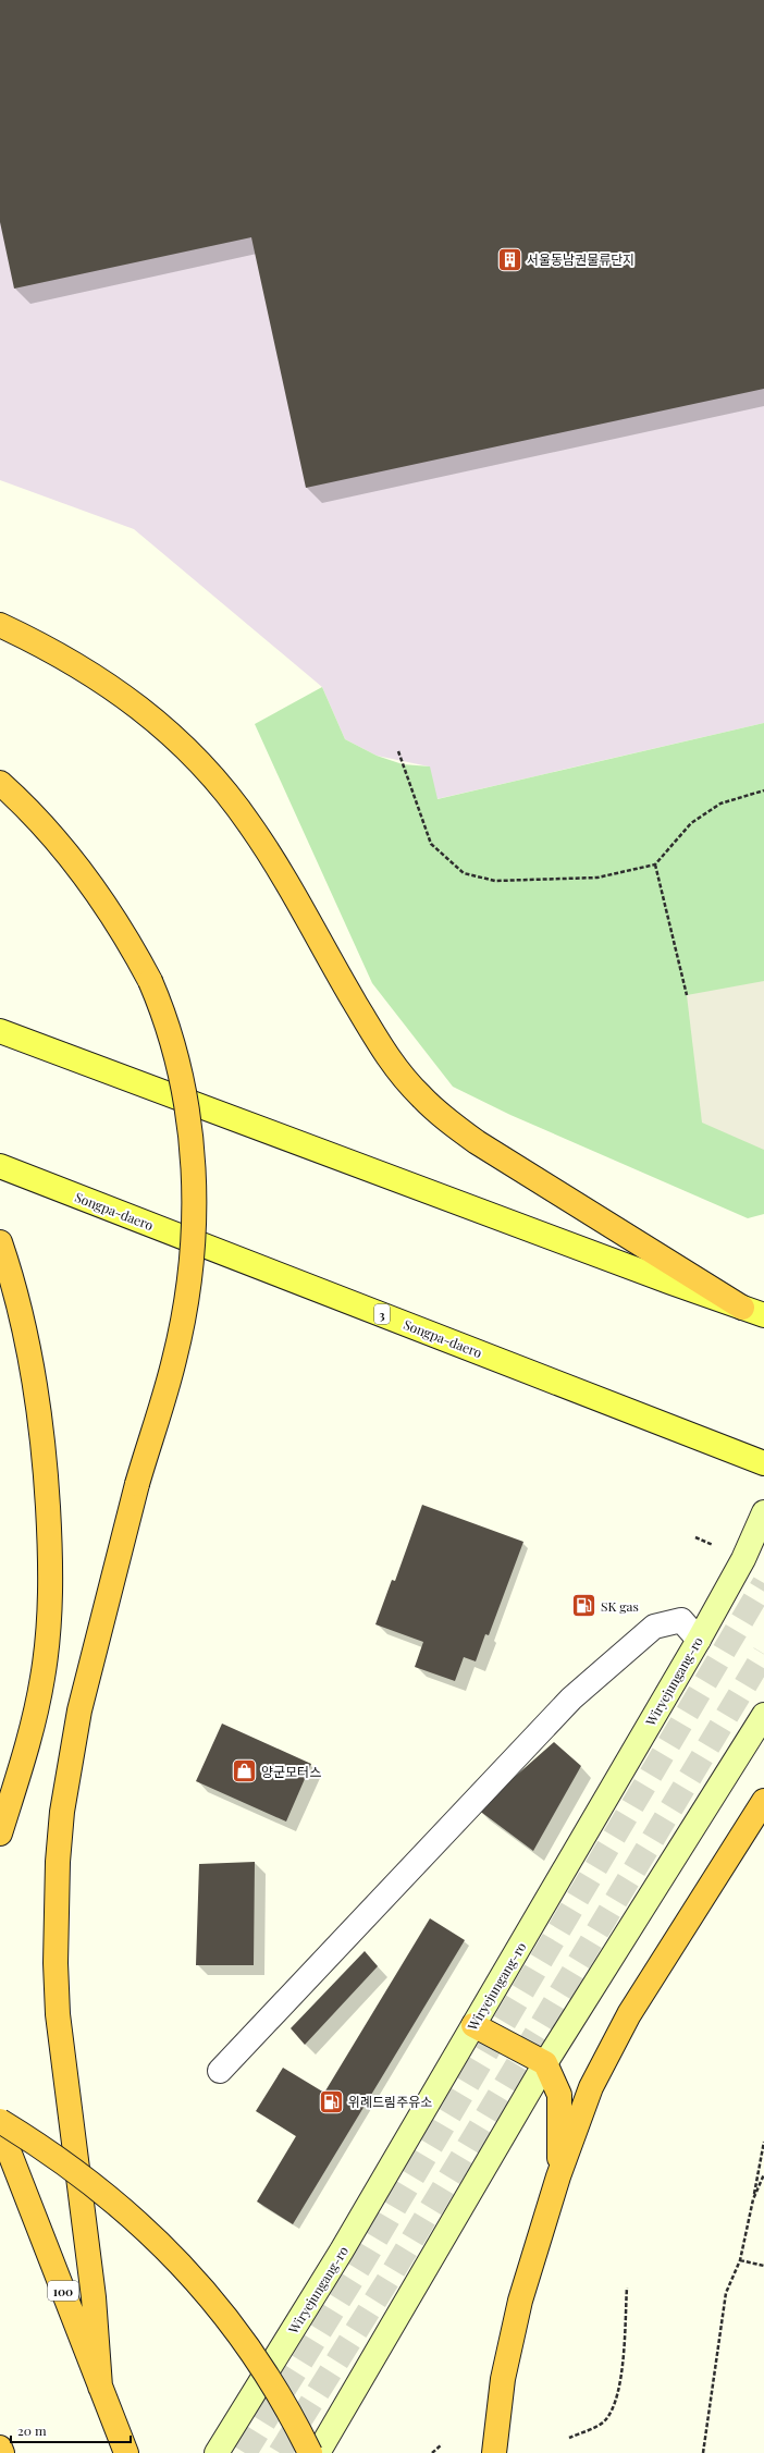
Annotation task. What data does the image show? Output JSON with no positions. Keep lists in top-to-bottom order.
{
  "streets": {
    "highway": ["100"],
    "main road": ["Songpa-daero", "3", "Wiryejungang-ro"]
  },
  "places": {
    "building": ["서울동남권물류단지"],
    "fuel station": ["SK gas", "위례드림주유소"],
    "shop": ["양군모터스"]
  },
  "scale_bar": "20 m"
}
